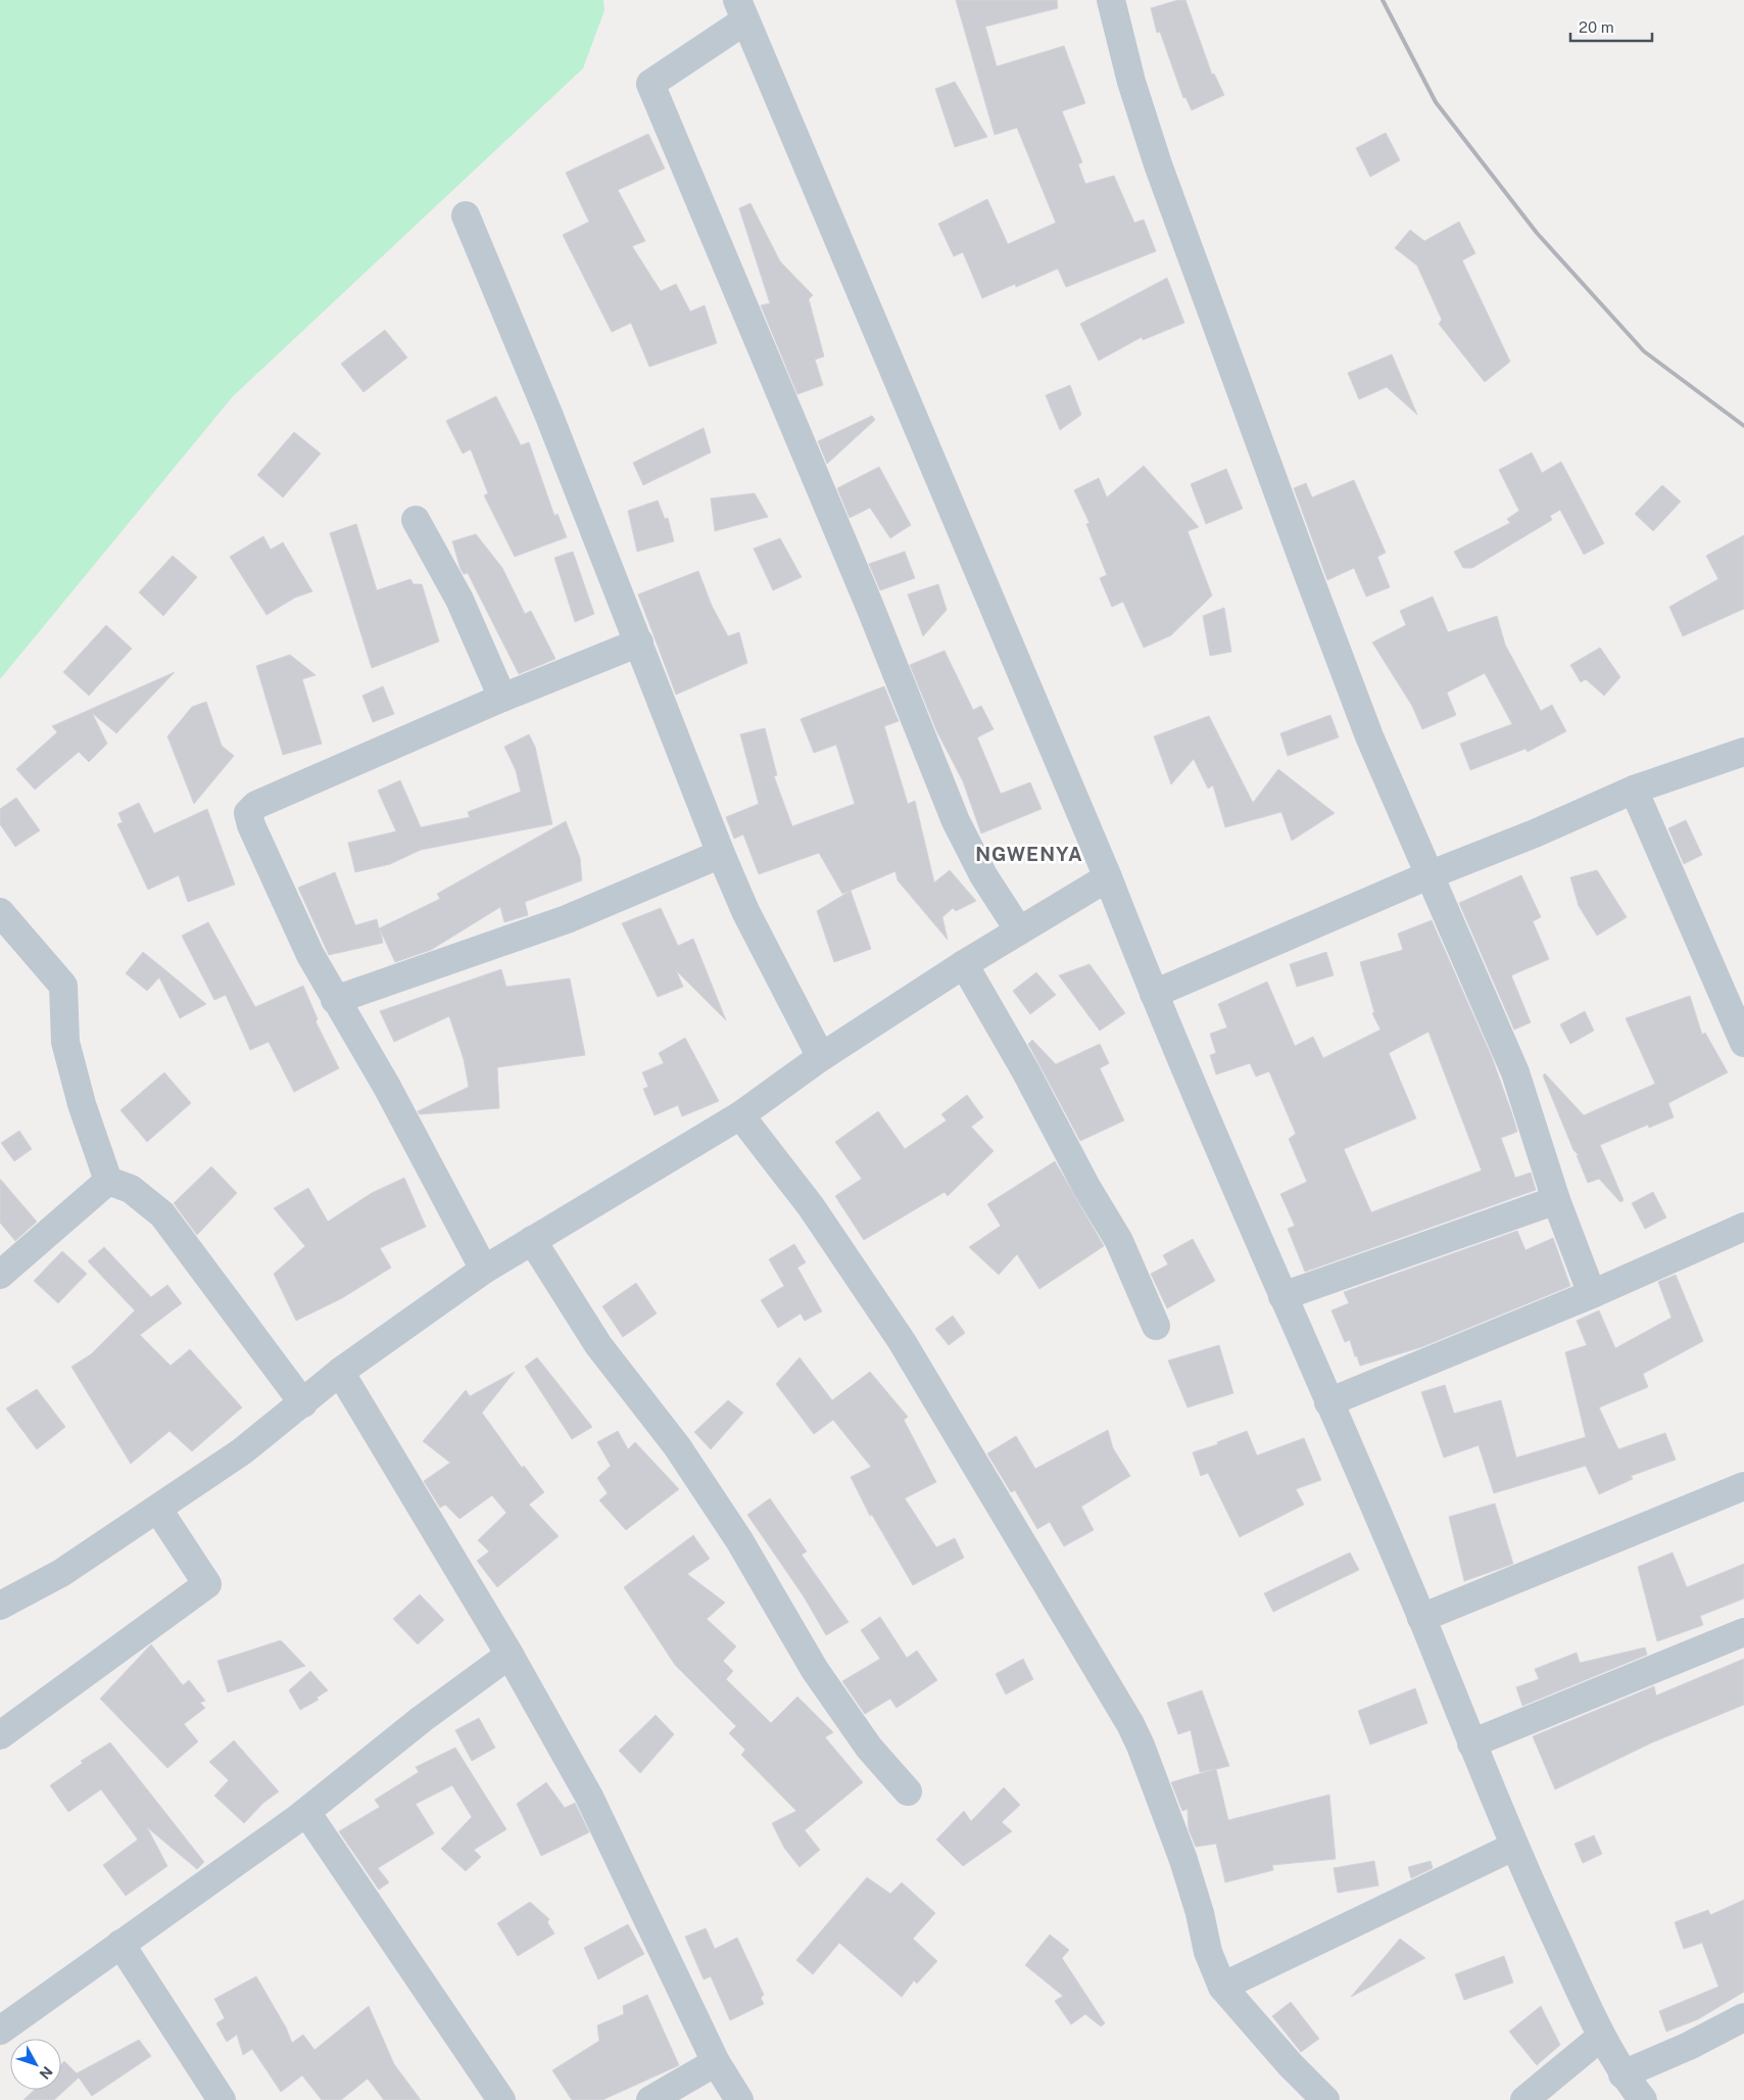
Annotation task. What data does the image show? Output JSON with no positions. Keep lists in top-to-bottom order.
{
  "districts": ["NGWENYA"],
  "scale_bar": "20 m",
  "north": "bottom right"
}
